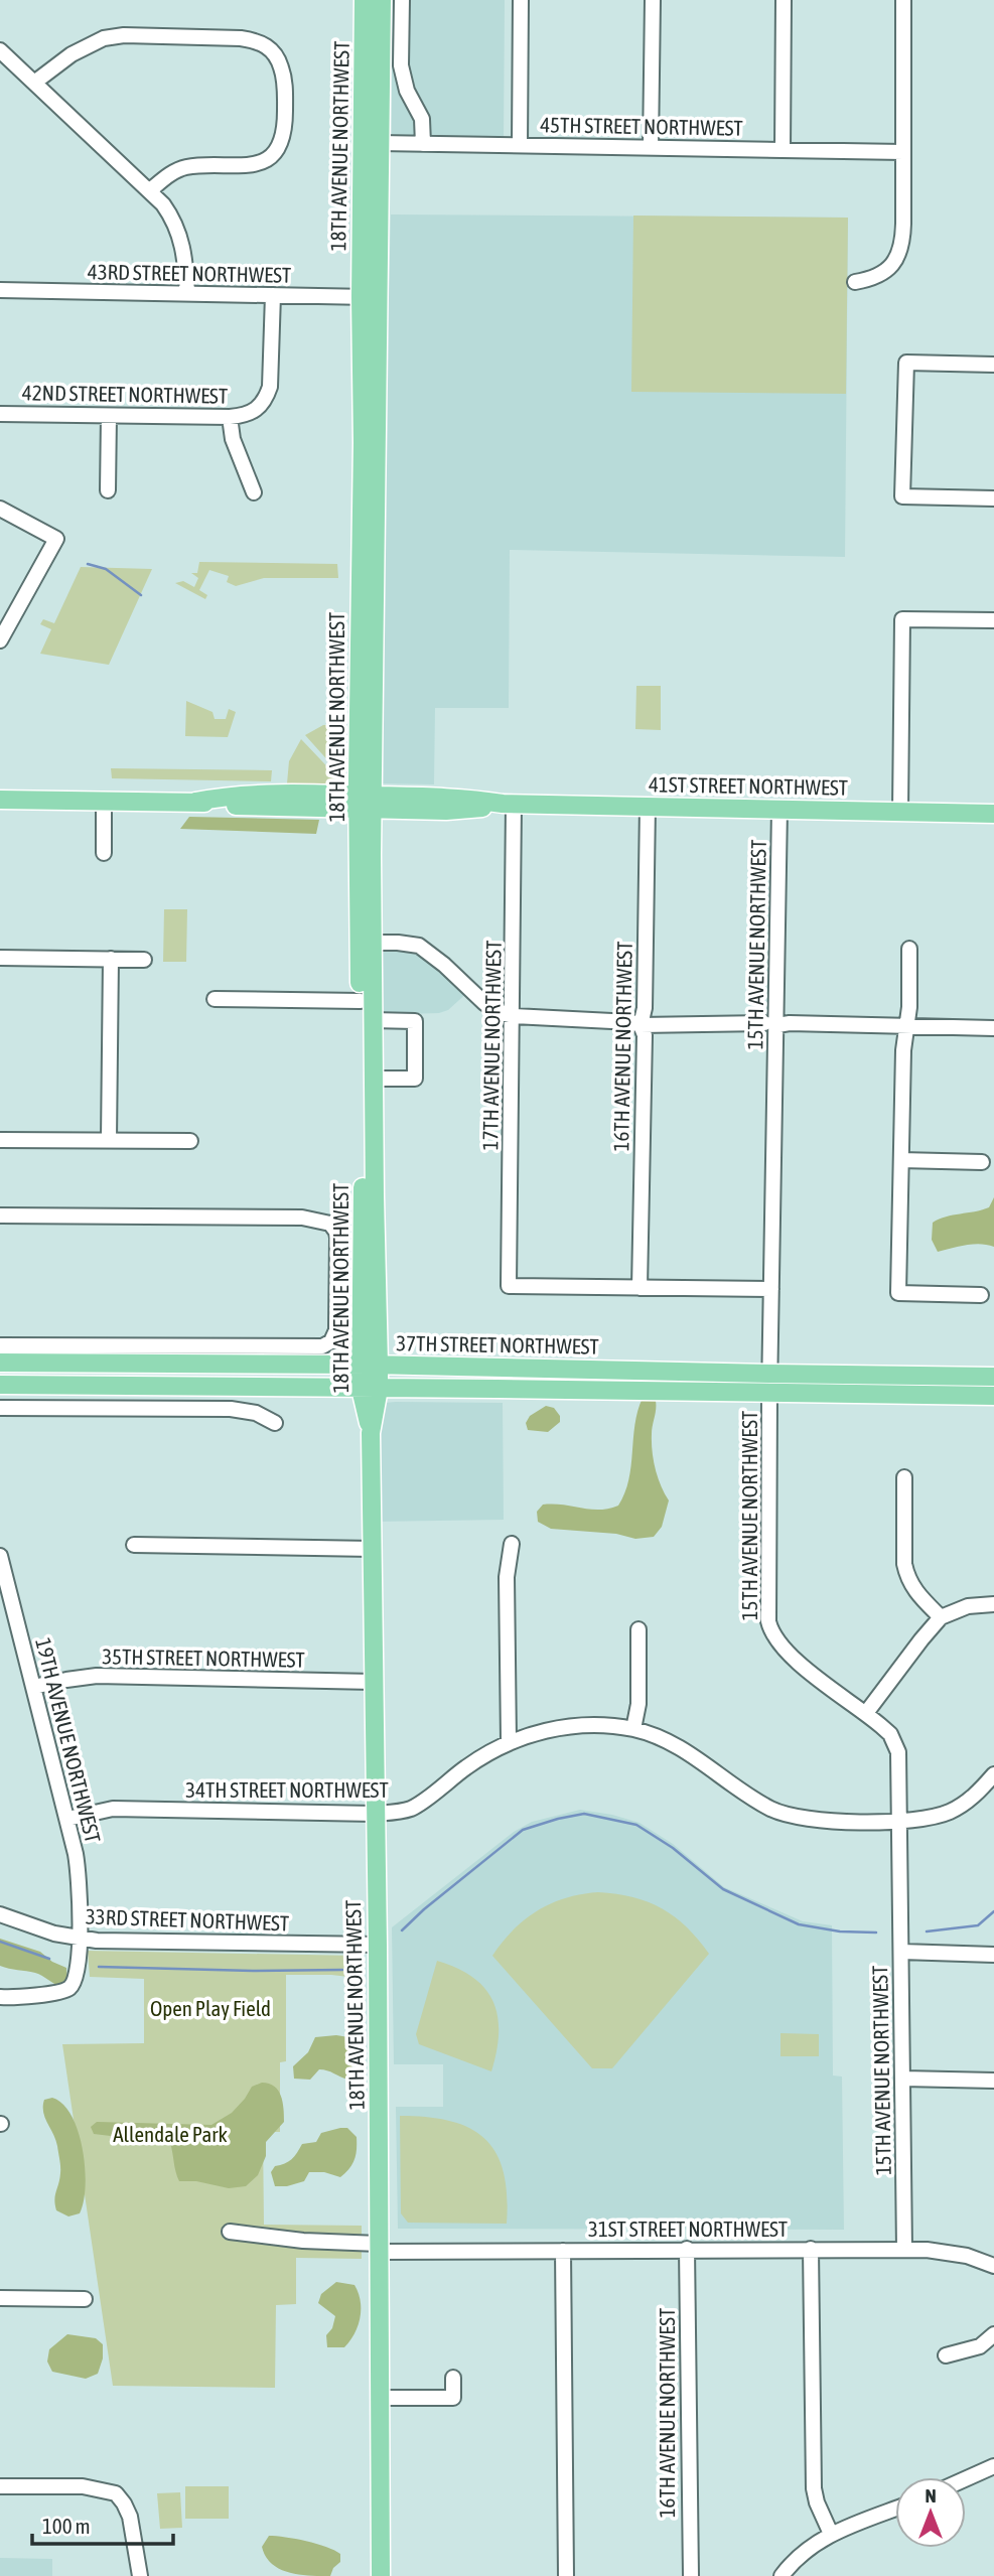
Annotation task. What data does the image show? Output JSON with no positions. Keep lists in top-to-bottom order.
{
  "streets": {
    "main road": ["18TH AVENUE NORTHWEST", "41ST STREET NORTHWEST", "37TH STREET NORTHWEST"],
    "street": [
      "45TH STREET NORTHWEST",
      "43RD STREET NORTHWEST",
      "42ND STREET NORTHWEST",
      "15TH AVENUE NORTHWEST",
      "17TH AVENUE NORTHWEST",
      "16TH AVENUE NORTHWEST",
      "35TH STREET NORTHWEST",
      "19TH AVENUE NORTHWEST",
      "34TH STREET NORTHWEST",
      "33RD STREET NORTHWEST",
      "31ST STREET NORTHWEST"
    ]
  },
  "crossings": [
    ["45TH STREET NORTHWEST", "18TH AVENUE NORTHWEST"],
    ["18TH AVENUE NORTHWEST", "43RD STREET NORTHWEST"],
    ["18TH AVENUE NORTHWEST", "41ST STREET NORTHWEST"],
    ["18TH AVENUE NORTHWEST", "37TH STREET NORTHWEST"],
    ["18TH AVENUE NORTHWEST", "35TH STREET NORTHWEST"],
    ["18TH AVENUE NORTHWEST", "34TH STREET NORTHWEST"],
    ["18TH AVENUE NORTHWEST", "33RD STREET NORTHWEST"],
    ["18TH AVENUE NORTHWEST", "31ST STREET NORTHWEST"],
    ["43RD STREET NORTHWEST", "42ND STREET NORTHWEST"],
    ["41ST STREET NORTHWEST", "15TH AVENUE NORTHWEST"],
    ["41ST STREET NORTHWEST", "17TH AVENUE NORTHWEST"],
    ["41ST STREET NORTHWEST", "16TH AVENUE NORTHWEST"],
    ["15TH AVENUE NORTHWEST", "37TH STREET NORTHWEST"],
    ["15TH AVENUE NORTHWEST", "34TH STREET NORTHWEST"],
    ["15TH AVENUE NORTHWEST", "31ST STREET NORTHWEST"],
    ["17TH AVENUE NORTHWEST", "16TH AVENUE NORTHWEST"],
    ["16TH AVENUE NORTHWEST", "31ST STREET NORTHWEST"],
    ["35TH STREET NORTHWEST", "19TH AVENUE NORTHWEST"],
    ["19TH AVENUE NORTHWEST", "34TH STREET NORTHWEST"],
    ["19TH AVENUE NORTHWEST", "33RD STREET NORTHWEST"]
  ],
  "parks": ["Open Play Field", "Allendale Park"],
  "scale_bar": "100 m",
  "north": "top"
}
